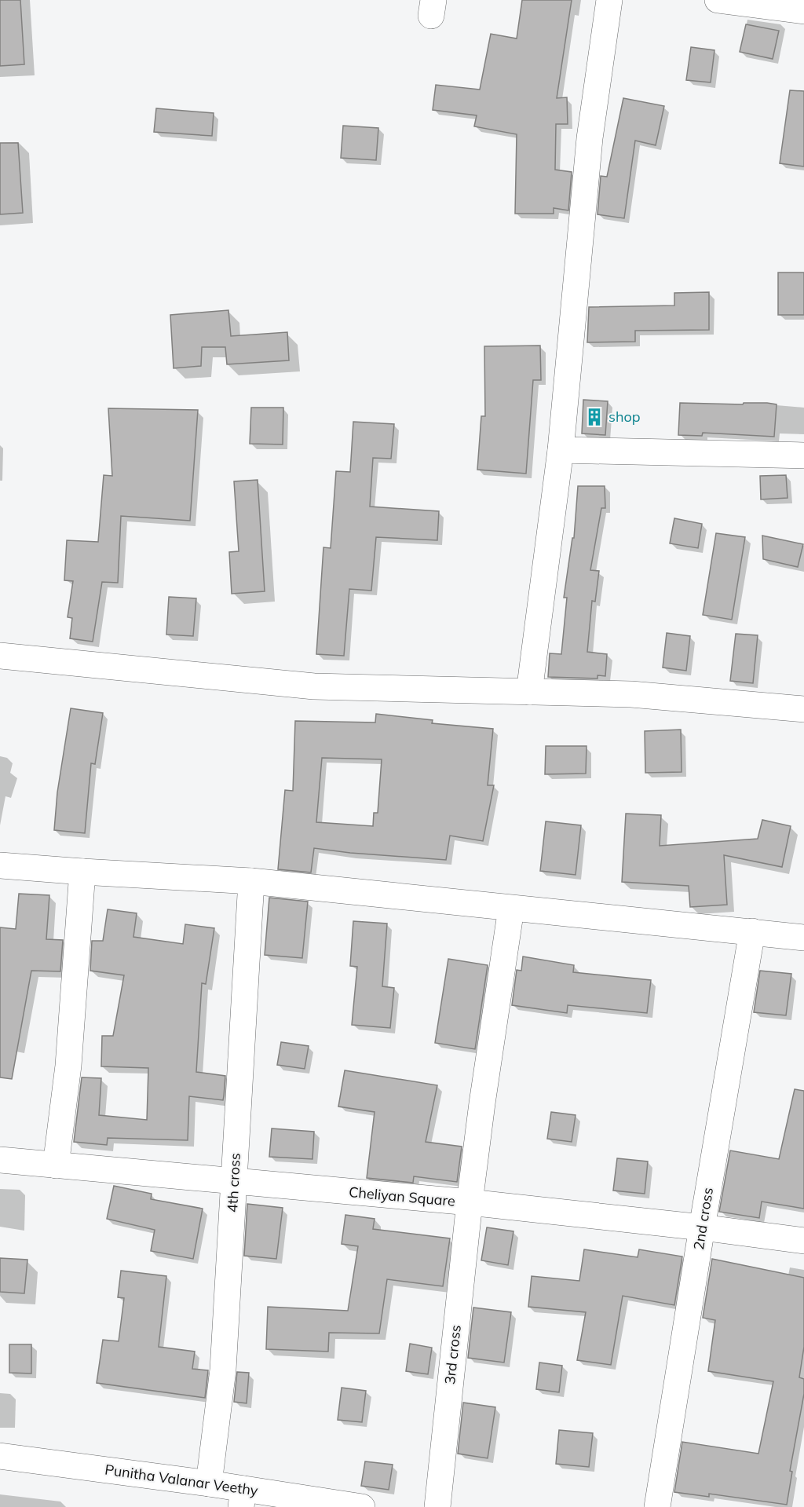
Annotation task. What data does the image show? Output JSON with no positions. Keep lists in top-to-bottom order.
{
  "streets": {
    "street": [
      "4th cross",
      "Cheliyan Square",
      "2nd cross",
      "3rd cross",
      "Punitha Valanar Veethy"
    ]
  },
  "crossings": [
    ["4th cross", "Cheliyan Square"],
    ["4th cross", "Punitha Valanar Veethy"],
    ["Cheliyan Square", "2nd cross"],
    ["Cheliyan Square", "3rd cross"]
  ],
  "places": {
    "building": ["shop"]
  }
}
